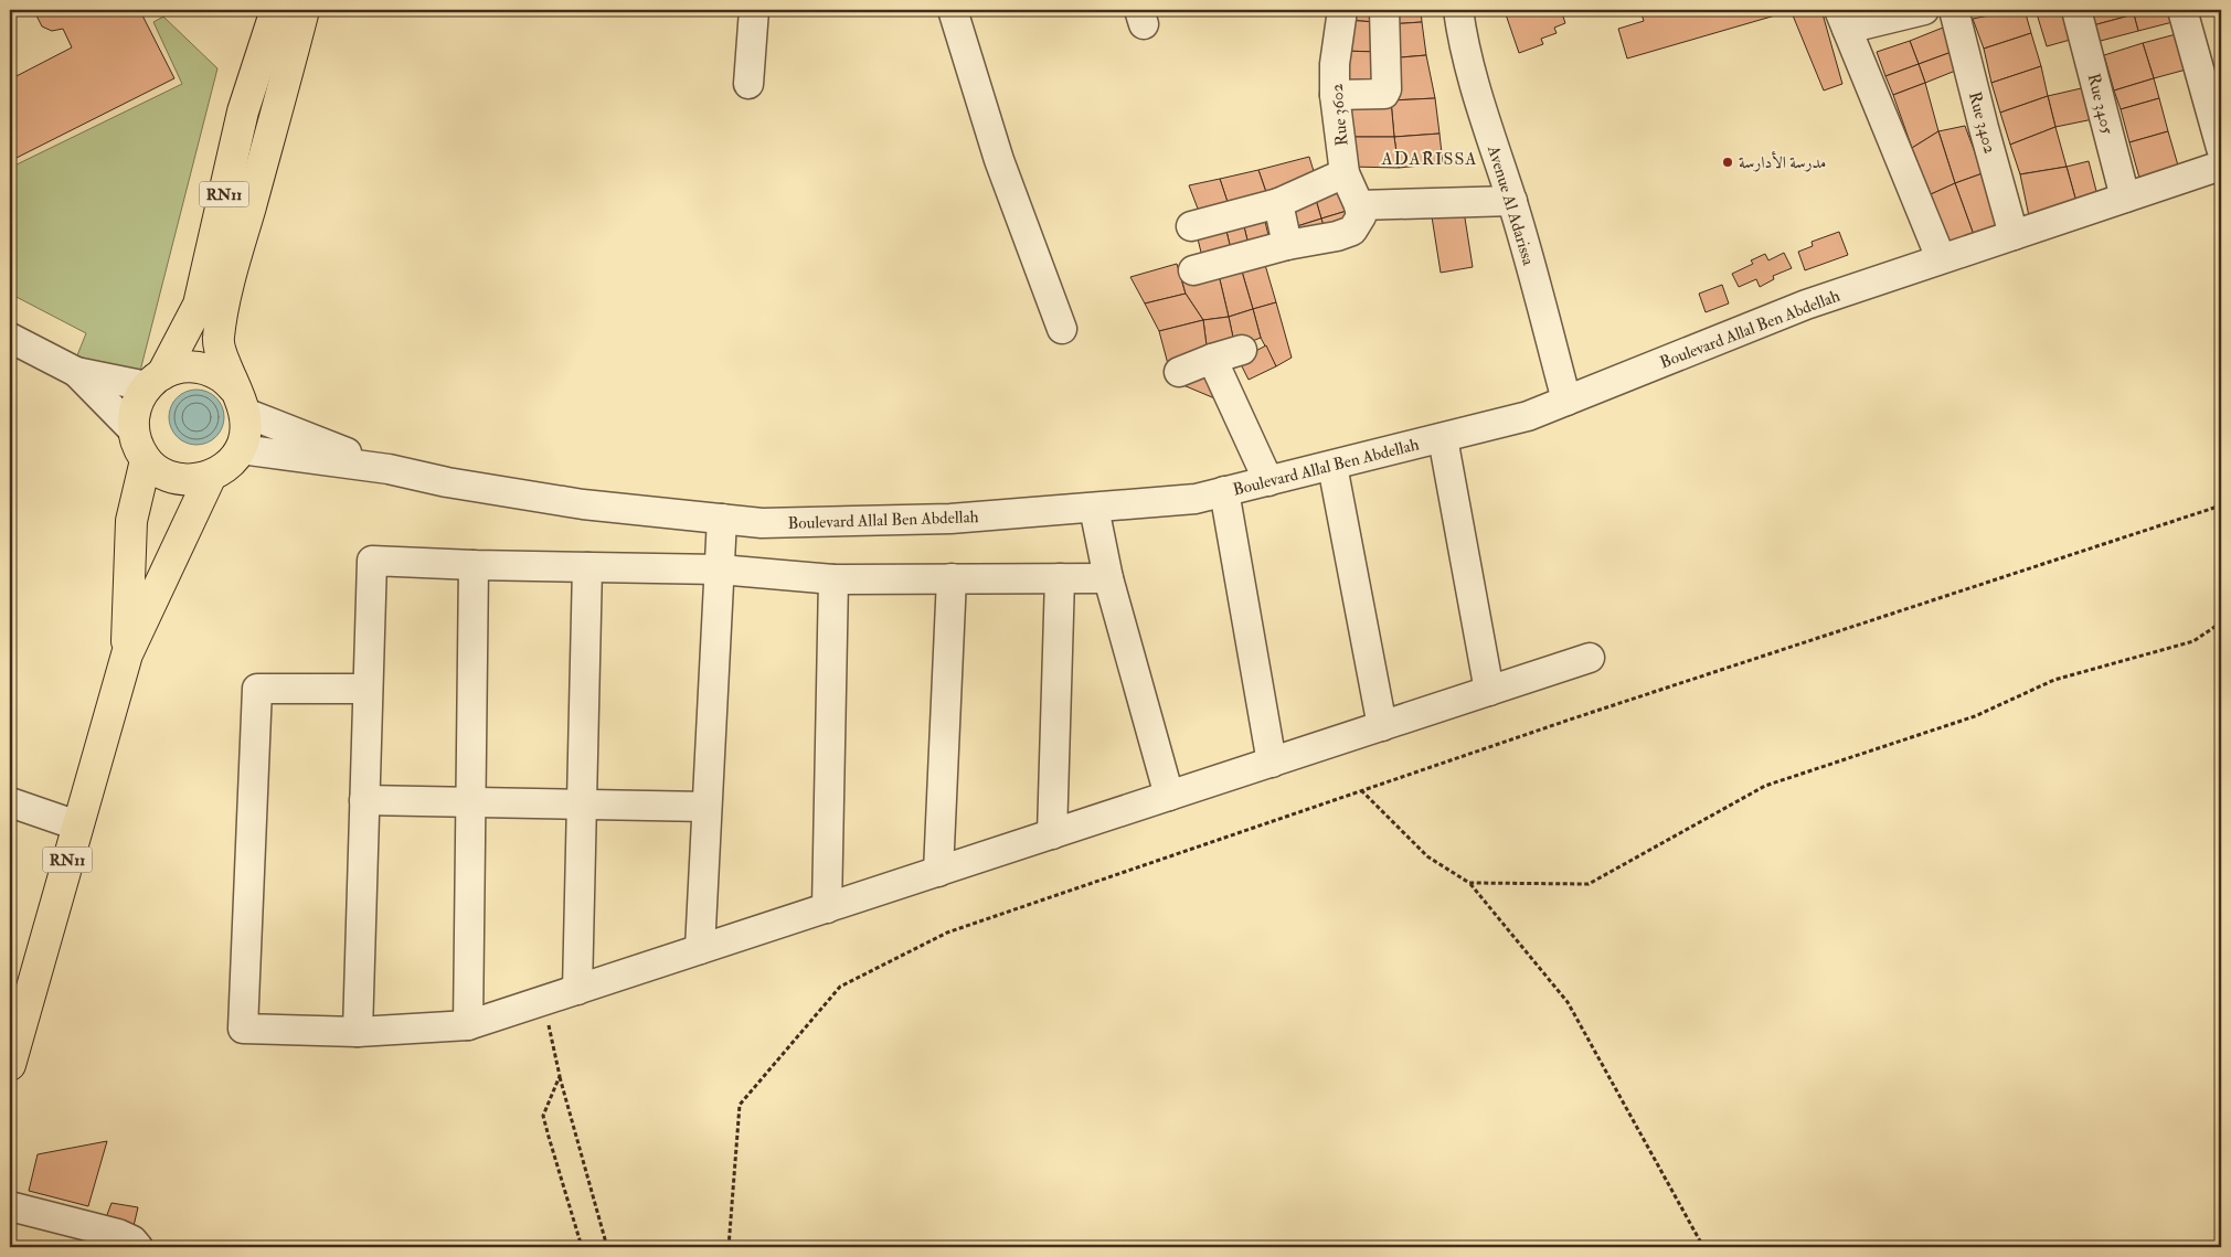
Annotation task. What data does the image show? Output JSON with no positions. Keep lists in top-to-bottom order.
{
  "streets": {
    "main road": ["RN11"],
    "street": [
      "Rue 3405",
      "Rue 3602",
      "Rue 3402",
      "Avenue Al Adarissa",
      "Boulevard Allal Ben Abdellah"
    ]
  },
  "crossings": [
    ["Rue 3405", "Boulevard Allal Ben Abdellah"],
    ["Rue 3402", "Boulevard Allal Ben Abdellah"],
    ["RN11", "Boulevard Allal Ben Abdellah"],
    ["Avenue Al Adarissa", "Boulevard Allal Ben Abdellah"]
  ],
  "districts": ["ADARISSA"],
  "places": ["مدرسة الأدارسة"]
}
